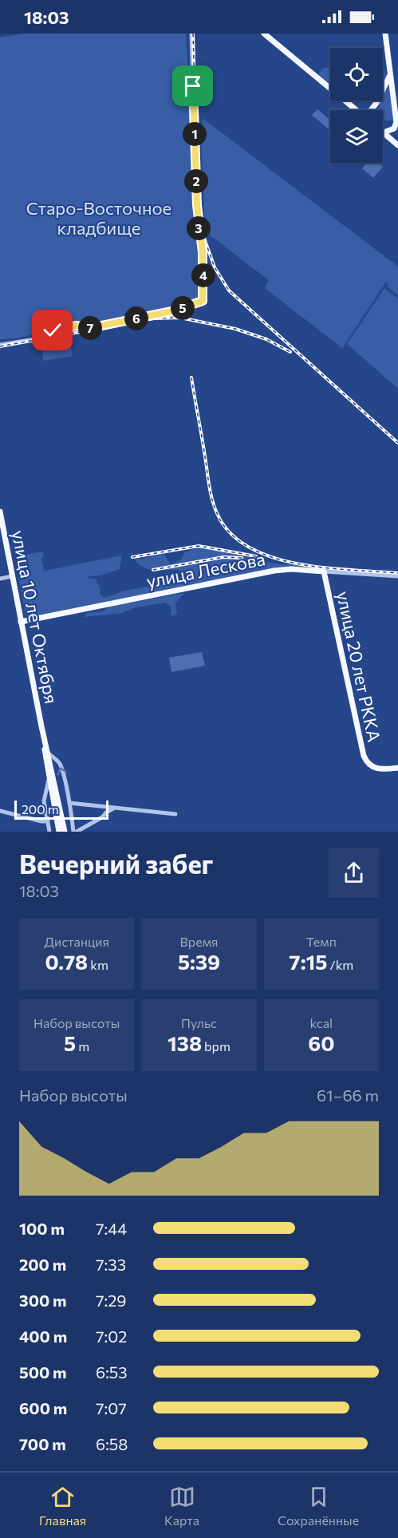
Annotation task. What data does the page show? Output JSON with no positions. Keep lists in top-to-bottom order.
{
  "streets": {
    "main road": ["улица Лескова", "улица 10 лет Октября", "улица 20 лет РККА"]
  },
  "crossings": [
    ["улица Лескова", "улица 10 лет Октября"],
    ["улица Лескова", "улица 20 лет РККА"]
  ],
  "parks": ["Старо-Восточное кладбище"],
  "scale_bar": "200 m",
  "page": {
    "status": "18:03",
    "pins": [
      "1",
      "2",
      "3",
      "4",
      "5",
      "6",
      "7"
    ],
    "scale": "200 m",
    "heading": ["Вечерний забег", "18:03"],
    "stats": [
      ["Дистанция", "0.78 km"],
      ["Время", "5:39"],
      ["Темп", "7:15 /km"],
      ["Набор высоты", "5 m"],
      ["Пульс", "138 bpm"],
      ["kcal", "60"]
    ],
    "chart": ["Набор высоты", "61–66 m"],
    "list": [
      {
        "name": "100 m",
        "note": "7:44"
      },
      {
        "name": "200 m",
        "note": "7:33"
      },
      {
        "name": "300 m",
        "note": "7:29"
      },
      {
        "name": "400 m",
        "note": "7:02"
      },
      {
        "name": "500 m",
        "note": "6:53"
      },
      {
        "name": "600 m",
        "note": "7:07"
      },
      {
        "name": "700 m",
        "note": "6:58"
      }
    ],
    "tabs": ["Главная", "Карта", "Сохранённые"]
  }
}
